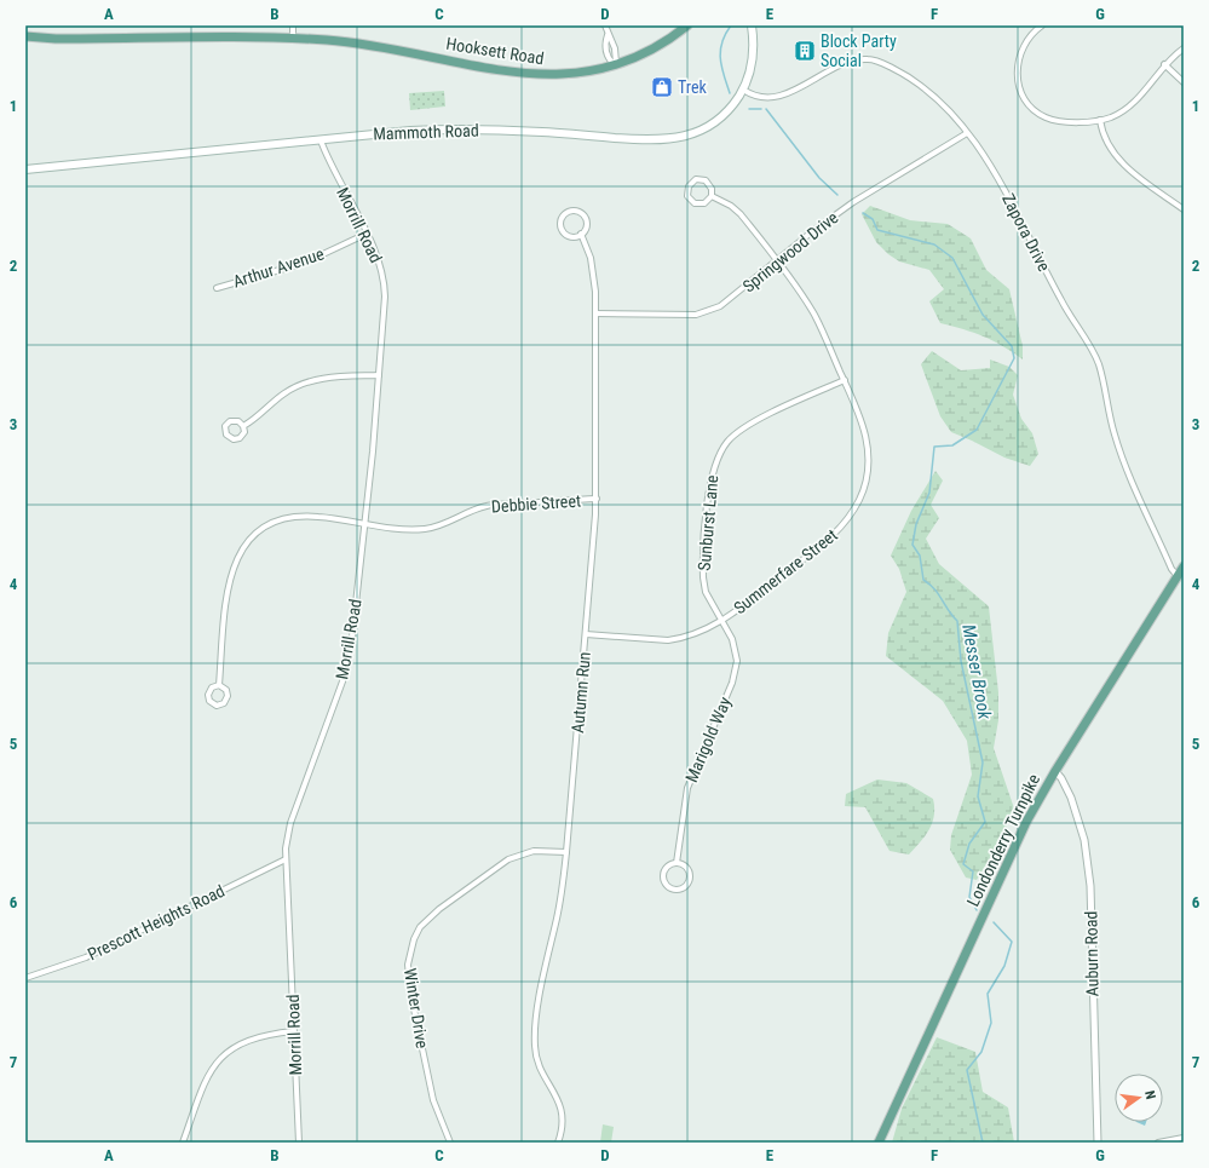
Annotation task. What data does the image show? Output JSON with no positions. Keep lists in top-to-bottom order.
{
  "streets": {
    "main road": ["Hooksett Road", "Mammoth Road", "Londonderry Turnpike"],
    "street": [
      "Morrill Road",
      "Zapora Drive",
      "Springwood Drive",
      "Arthur Avenue",
      "Debbie Street",
      "Sunburst Lane",
      "Summerfare Street",
      "Autumn Run",
      "Marigold Way",
      "Prescott Heights Road",
      "Auburn Road",
      "Winter Drive"
    ]
  },
  "crossings": [
    ["Mammoth Road", "Morrill Road"],
    ["Mammoth Road", "Zapora Drive"],
    ["Morrill Road", "Arthur Avenue"],
    ["Morrill Road", "Debbie Street"],
    ["Morrill Road", "Prescott Heights Road"],
    ["Zapora Drive", "Springwood Drive"],
    ["Zapora Drive", "Londonderry Turnpike"],
    ["Springwood Drive", "Summerfare Street"],
    ["Springwood Drive", "Autumn Run"],
    ["Debbie Street", "Autumn Run"],
    ["Sunburst Lane", "Summerfare Street"],
    ["Sunburst Lane", "Marigold Way"],
    ["Summerfare Street", "Autumn Run"],
    ["Summerfare Street", "Marigold Way"],
    ["Autumn Run", "Winter Drive"],
    ["Londonderry Turnpike", "Auburn Road"]
  ],
  "water": ["Messer Brook"],
  "places": {
    "building": ["Block Party Social"],
    "shop": ["Trek"]
  },
  "north": "right",
  "grid": {
    "columns": [
      "A",
      "B",
      "C",
      "D",
      "E",
      "F",
      "G"
    ],
    "rows": [
      "1",
      "2",
      "3",
      "4",
      "5",
      "6",
      "7"
    ]
  }
}
